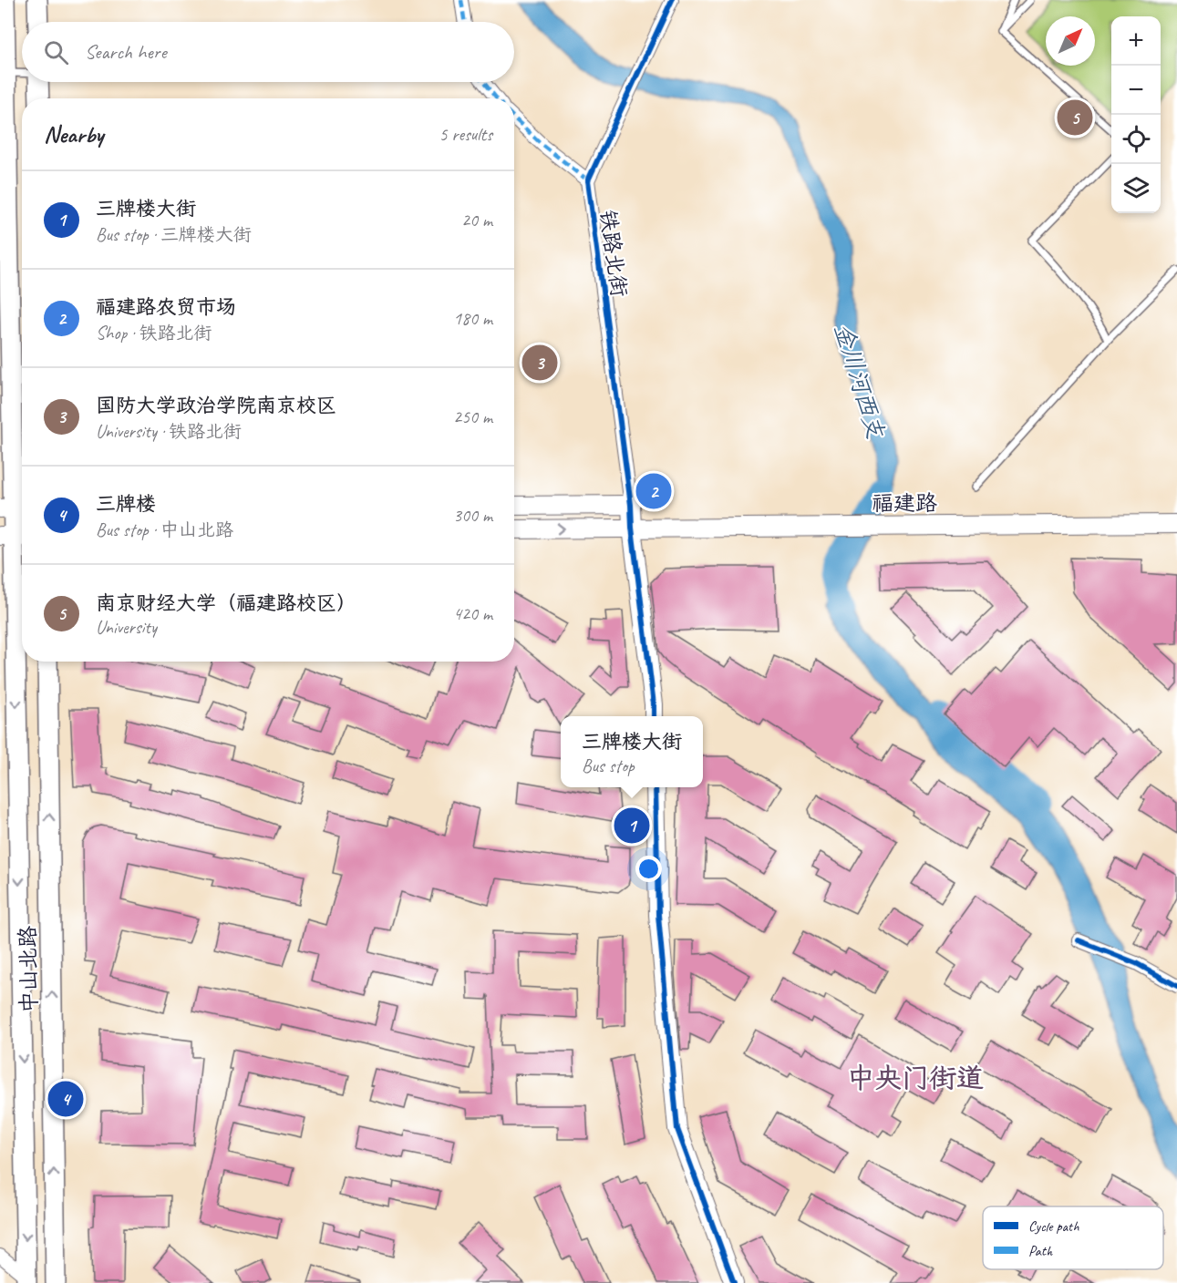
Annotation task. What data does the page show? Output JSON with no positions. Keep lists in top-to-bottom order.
{
  "streets": {
    "main road": ["铁路北街", "福建路", "中山北路"]
  },
  "crossings": [
    ["铁路北街", "福建路"]
  ],
  "districts": ["中央门街道"],
  "water": ["金川河西支"],
  "legend": ["Cycle path", "Path"],
  "north": "top right",
  "page": {
    "map_buttons": ["+", "−"],
    "search": "Search here",
    "pins": [
      "5",
      "3",
      "2",
      "1",
      "4"
    ],
    "heading": ["Nearby", "5 results"],
    "list": [
      {
        "mark": "1",
        "name": "三牌楼大街",
        "note": "Bus stop · 三牌楼大街",
        "value": "20 m"
      },
      {
        "mark": "2",
        "name": "福建路农贸市场",
        "note": "Shop · 铁路北街",
        "value": "180 m"
      },
      {
        "mark": "3",
        "name": "国防大学政治学院南京校区",
        "note": "University · 铁路北街",
        "value": "250 m"
      },
      {
        "mark": "4",
        "name": "三牌楼",
        "note": "Bus stop · 中山北路",
        "value": "300 m"
      },
      {
        "mark": "5",
        "name": "南京财经大学（福建路校区）",
        "note": "University",
        "value": "420 m"
      }
    ],
    "popup": ["三牌楼大街", "Bus stop"]
  }
}
